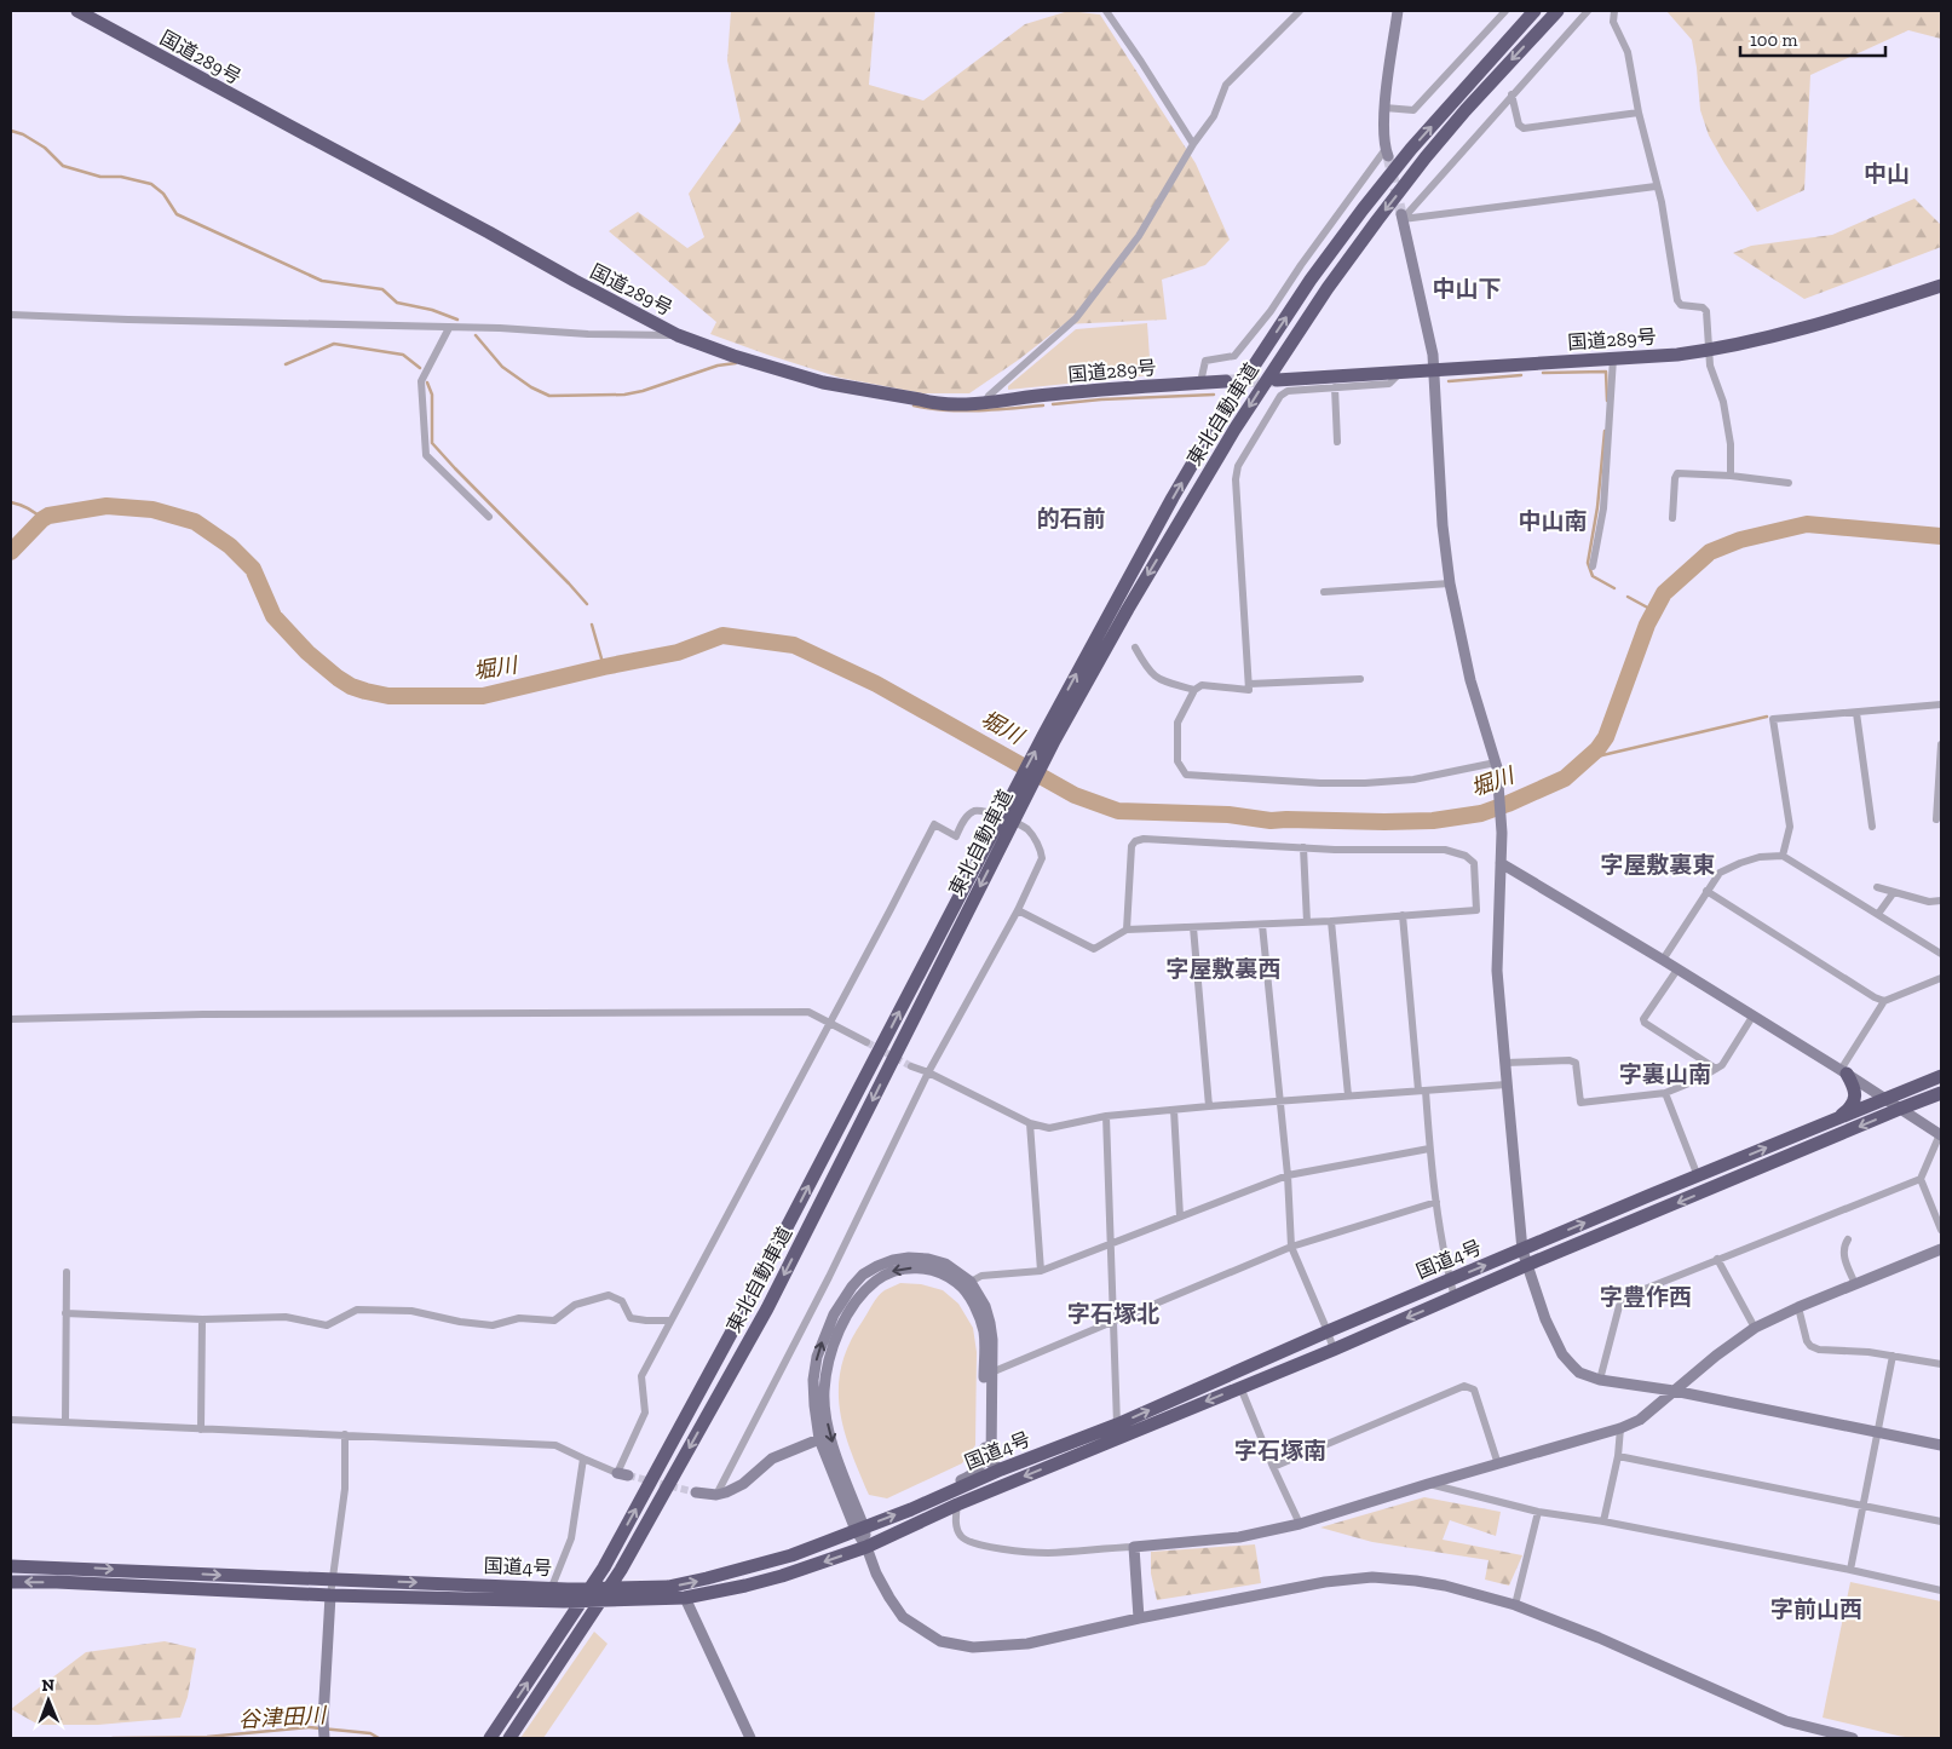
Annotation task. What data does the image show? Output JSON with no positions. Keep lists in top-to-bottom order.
{
  "streets": {
    "highway": ["国道289号", "東北自動車道", "国道4号"]
  },
  "districts": [
    "中山",
    "中山下",
    "的石前",
    "中山南",
    "字屋敷裏東",
    "字屋敷裏西",
    "字裏山南",
    "字豊作西",
    "字石塚北",
    "字石塚南",
    "字前山西"
  ],
  "water": ["堀川", "谷津田川"],
  "scale_bar": "100 m",
  "north": "top"
}
